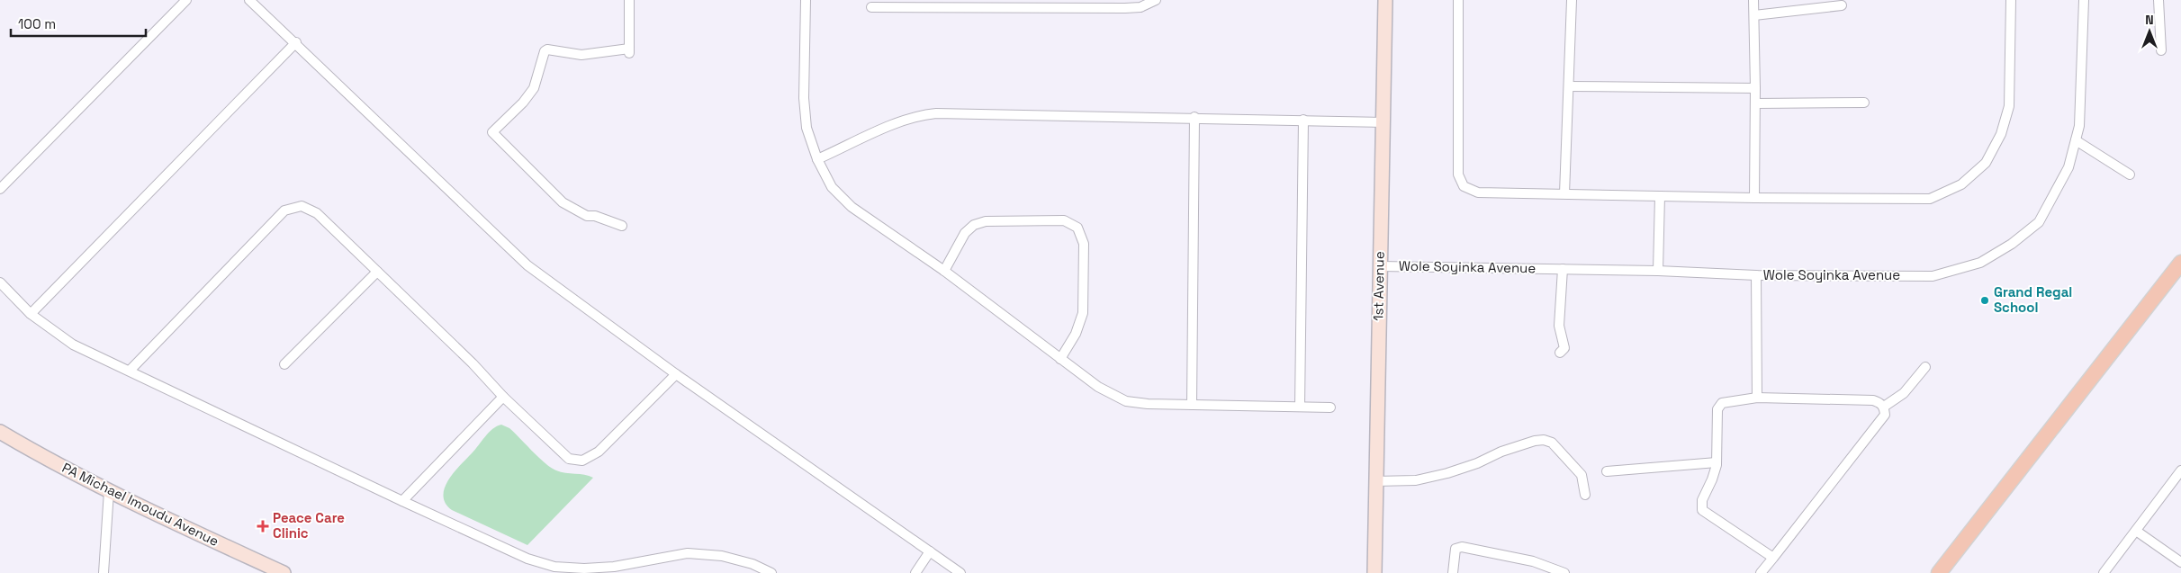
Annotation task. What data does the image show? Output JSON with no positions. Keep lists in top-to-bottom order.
{
  "streets": {
    "street": ["Wole Soyinka Avenue", "1st Avenue", "PA Michael Imoudu Avenue"]
  },
  "crossings": [
    ["Wole Soyinka Avenue", "1st Avenue"]
  ],
  "places": {
    "other": ["Grand Regal School"],
    "health": ["Peace Care Clinic"]
  },
  "scale_bar": "100 m",
  "north": "top"
}
